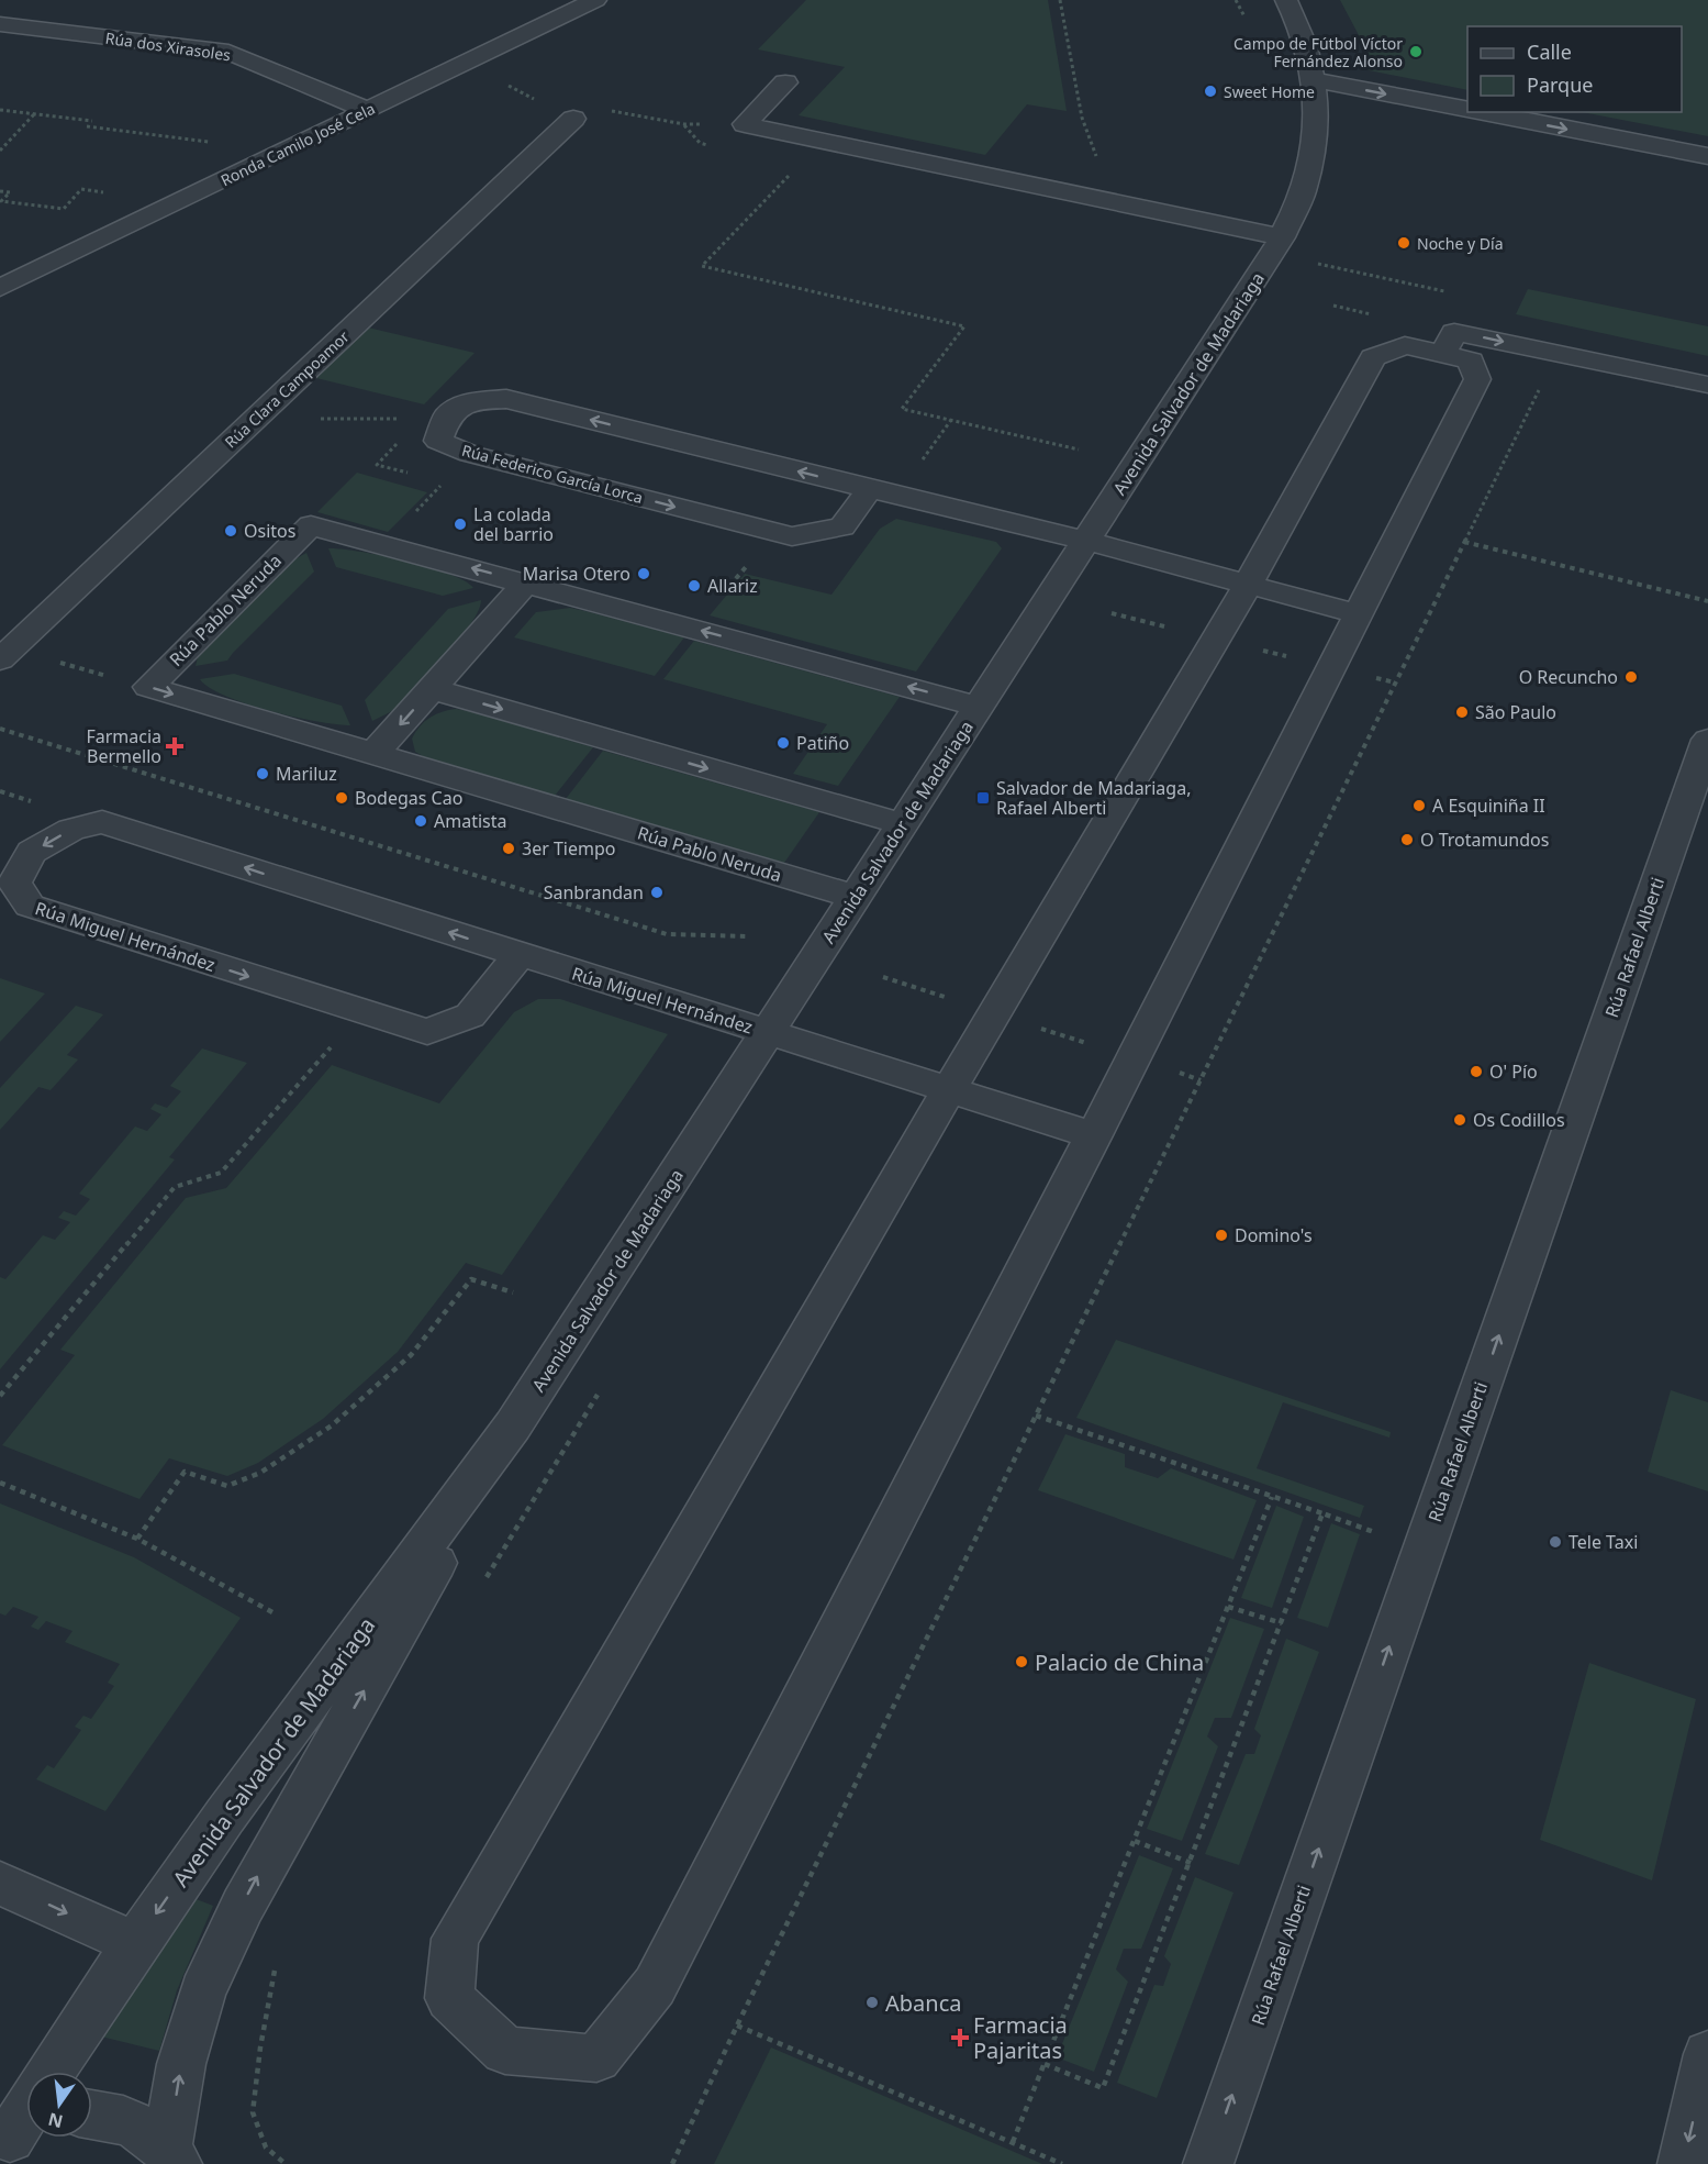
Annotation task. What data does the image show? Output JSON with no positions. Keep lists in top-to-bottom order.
{
  "streets": {
    "street": [
      "Rúa dos Xirasoles",
      "Ronda Camilo José Cela",
      "Avenida Salvador de Madariaga",
      "Rúa Clara Campoamor",
      "Rúa Federico García Lorca",
      "Rúa Pablo Neruda",
      "Rúa Miguel Hernández",
      "Rúa Rafael Alberti"
    ]
  },
  "crossings": [
    ["Rúa dos Xirasoles", "Ronda Camilo José Cela"],
    ["Avenida Salvador de Madariaga", "Rúa Pablo Neruda"],
    ["Avenida Salvador de Madariaga", "Rúa Miguel Hernández"]
  ],
  "one_way": ["Rúa Rafael Alberti"],
  "places": {
    "other": [
      "Campo de Fútbol Víctor Fernández Alonso",
      "Sweet Home",
      "Noche y Día",
      "La colada del barrio",
      "Ositos",
      "Marisa Otero",
      "Allariz",
      "O Recuncho",
      "São Paulo",
      "Patiño",
      "Mariluz",
      "Bodegas Cao",
      "A Esquiniña II",
      "Amatista",
      "O Trotamundos",
      "3er Tiempo",
      "Sanbrandan",
      "O' Pío",
      "Os Codillos",
      "Domino's",
      "Tele Taxi",
      "Palacio de China",
      "Abanca"
    ],
    "health": ["Farmacia Bermello", "Farmacia Pajaritas"],
    "transit": ["Salvador de Madariaga, Rafael Alberti"]
  },
  "legend": ["Calle", "Parque"],
  "north": "bottom"
}
